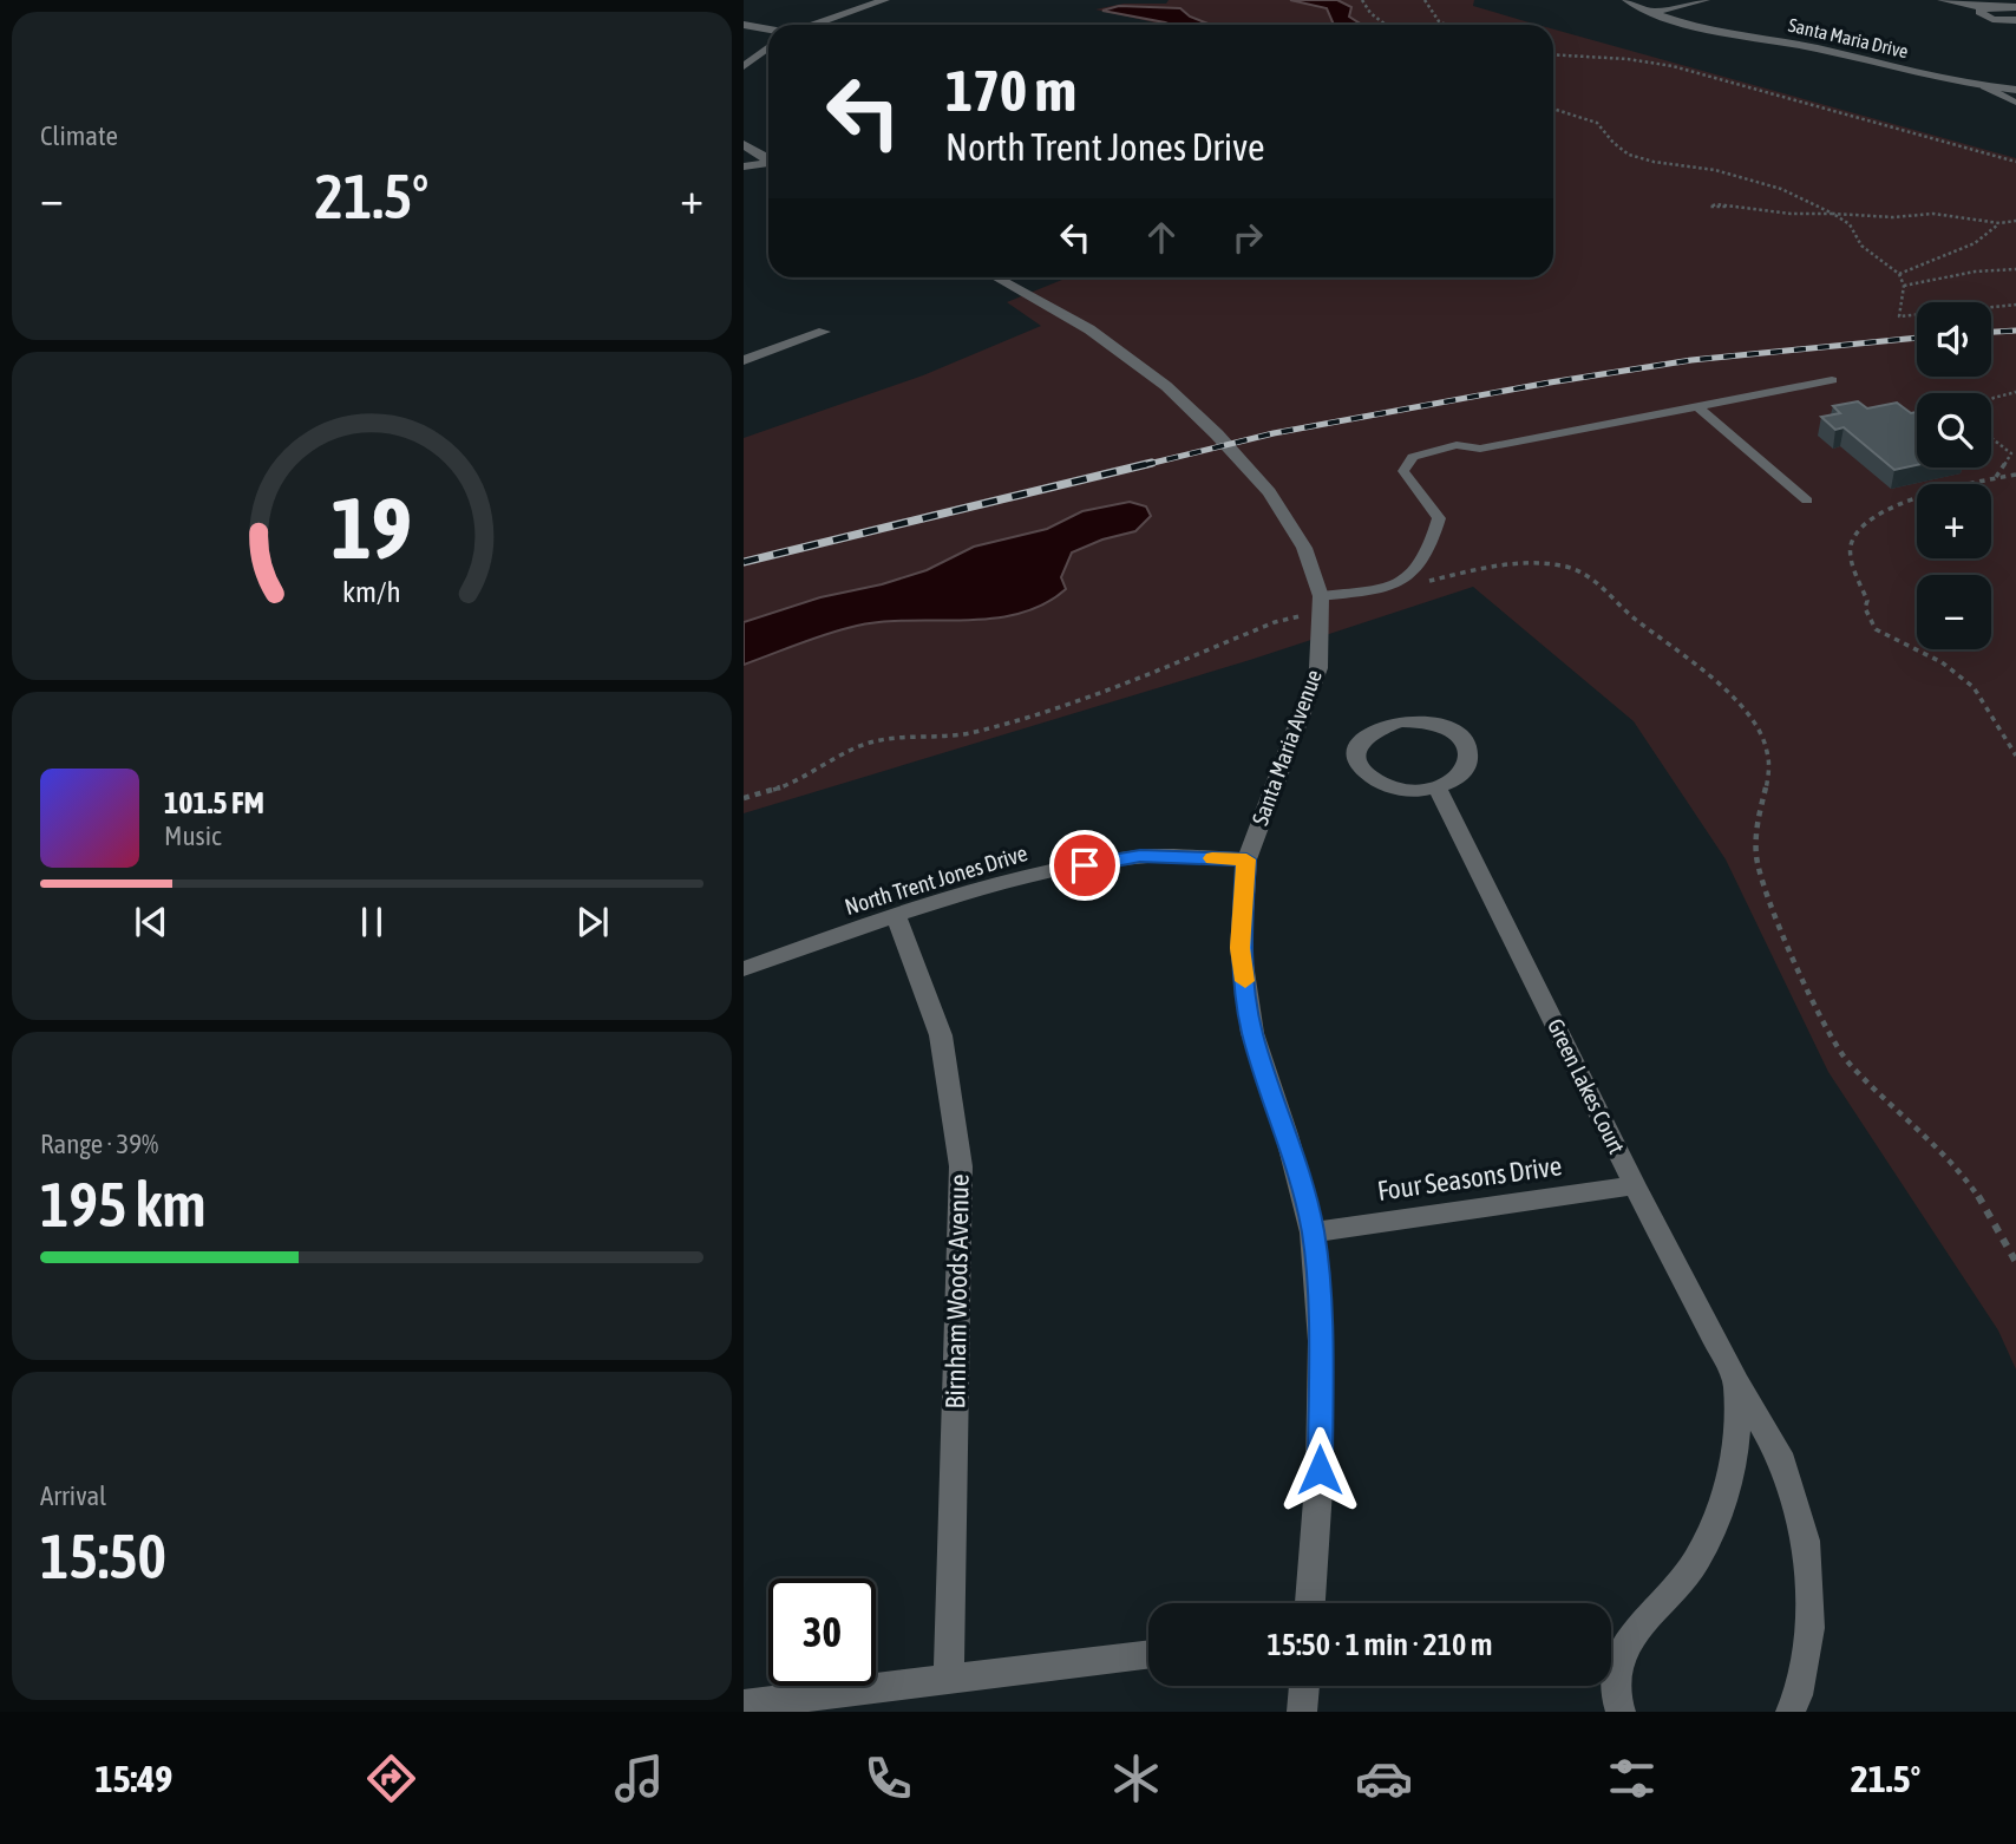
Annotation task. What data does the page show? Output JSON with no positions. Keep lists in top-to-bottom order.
{
  "streets": {
    "street": [
      "Santa Maria Drive",
      "Santa Maria Avenue",
      "North Trent Jones Drive",
      "Green Lakes Court",
      "Four Seasons Drive",
      "Birnham Woods Avenue"
    ]
  },
  "crossings": [
    ["Santa Maria Avenue", "North Trent Jones Drive"],
    ["Santa Maria Avenue", "Four Seasons Drive"],
    ["North Trent Jones Drive", "Birnham Woods Avenue"],
    ["Green Lakes Court", "Four Seasons Drive"]
  ],
  "page": {
    "tile": [
      "Climate",
      ["Range · 39%", "195 km"],
      ["Arrival", "15:50"]
    ],
    "turn": ["170 m", "North Trent Jones Drive"],
    "heat": ["−", "21.5°", "+"],
    "map_buttons": ["+", "−"],
    "song": ["101.5 FM", "Music"],
    "limit": "30",
    "trip": "15:50 · 1 min · 210 m",
    "tabs": ["15:49", "21.5°"],
    "gauge": ["19", "km/h"]
  }
}
